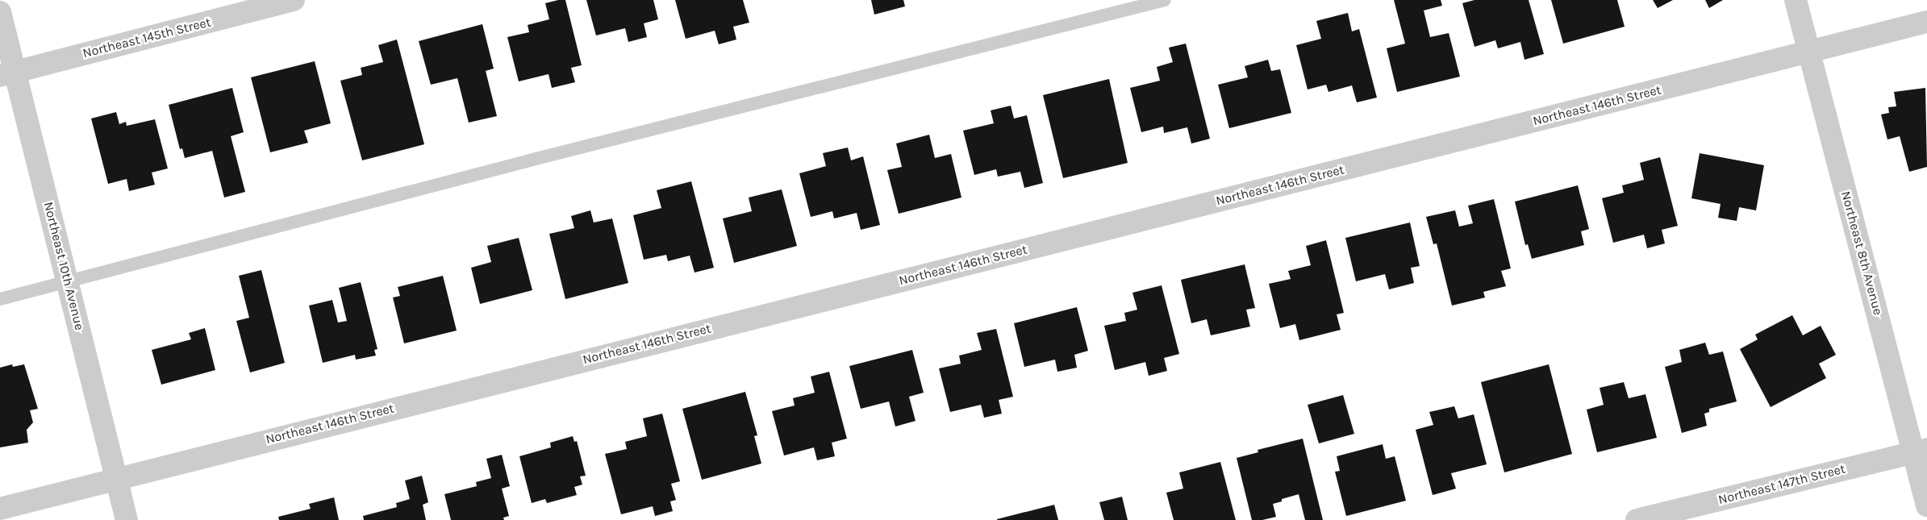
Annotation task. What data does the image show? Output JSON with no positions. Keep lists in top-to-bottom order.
{
  "streets": {
    "street": [
      "Northeast 145th Street",
      "Northeast 146th Street",
      "Northeast 8th Avenue",
      "Northeast 10th Avenue",
      "Northeast 147th Street"
    ]
  },
  "crossings": [
    ["Northeast 145th Street", "Northeast 10th Avenue"],
    ["Northeast 146th Street", "Northeast 8th Avenue"],
    ["Northeast 146th Street", "Northeast 10th Avenue"],
    ["Northeast 8th Avenue", "Northeast 147th Street"]
  ]
}
